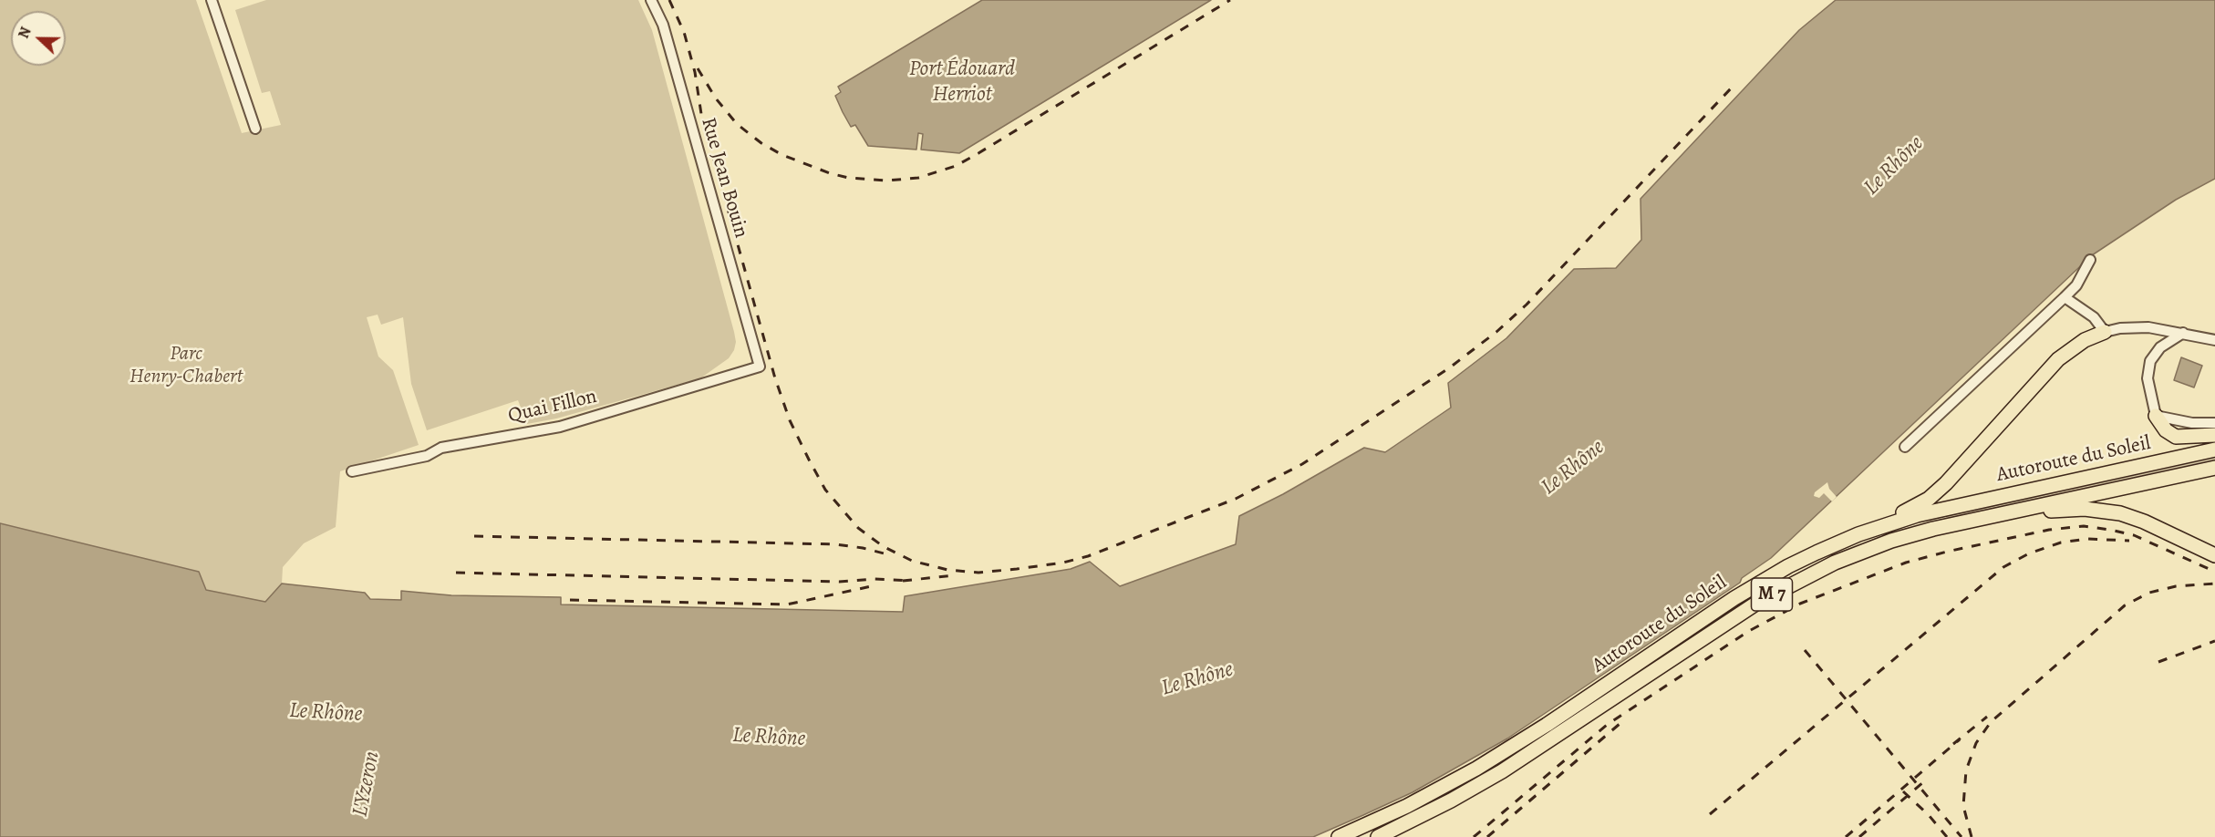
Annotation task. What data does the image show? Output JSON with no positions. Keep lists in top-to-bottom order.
{
  "streets": {
    "highway": ["Autoroute du Soleil", "M 7"],
    "street": ["Rue Jean Bouin", "Quai Fillon"]
  },
  "crossings": [
    ["Rue Jean Bouin", "Quai Fillon"]
  ],
  "water": ["Port Édouard Herriot", "Le Rhône", "L'Yzeron"],
  "parks": ["Parc Henry-Chabert"],
  "north": "left"
}
